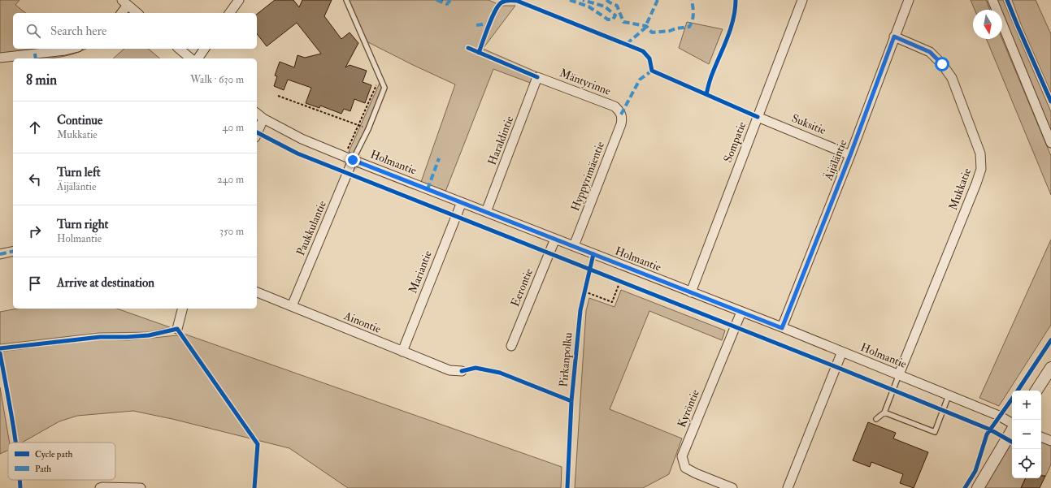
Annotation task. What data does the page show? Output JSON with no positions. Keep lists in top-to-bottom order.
{
  "streets": {
    "street": [
      "Mäntyrinne",
      "Suksitie",
      "Haraldintie",
      "Sompatie",
      "Äijäläntie",
      "Holmantie",
      "Hyppyrimäentie",
      "Mukkatie",
      "Paukkulantie",
      "Mariantie",
      "Eerontie",
      "Ainontie",
      "Kyröntie"
    ],
    "cycle path": ["Pirkanpolku"]
  },
  "crossings": [
    ["Mäntyrinne", "Haraldintie"],
    ["Mäntyrinne", "Hyppyrimäentie"],
    ["Suksitie", "Sompatie"],
    ["Suksitie", "Äijäläntie"],
    ["Haraldintie", "Holmantie"],
    ["Sompatie", "Holmantie"],
    ["Äijäläntie", "Holmantie"],
    ["Äijäläntie", "Mukkatie"],
    ["Holmantie", "Hyppyrimäentie"],
    ["Holmantie", "Mukkatie"],
    ["Holmantie", "Paukkulantie"],
    ["Holmantie", "Mariantie"],
    ["Holmantie", "Eerontie"],
    ["Holmantie", "Kyröntie"],
    ["Paukkulantie", "Ainontie"],
    ["Mariantie", "Ainontie"]
  ],
  "legend": ["Cycle path", "Path"],
  "north": "bottom",
  "page": {
    "search": "Search here",
    "heading": ["8 min", "Walk · 630 m"],
    "list": [
      ["Continue", "Mukkatie", "40 m"],
      ["Turn left", "Äijäläntie", "240 m"],
      ["Turn right", "Holmantie", "350 m"],
      "Arrive at destination"
    ],
    "map_buttons": ["+", "−"]
  }
}
